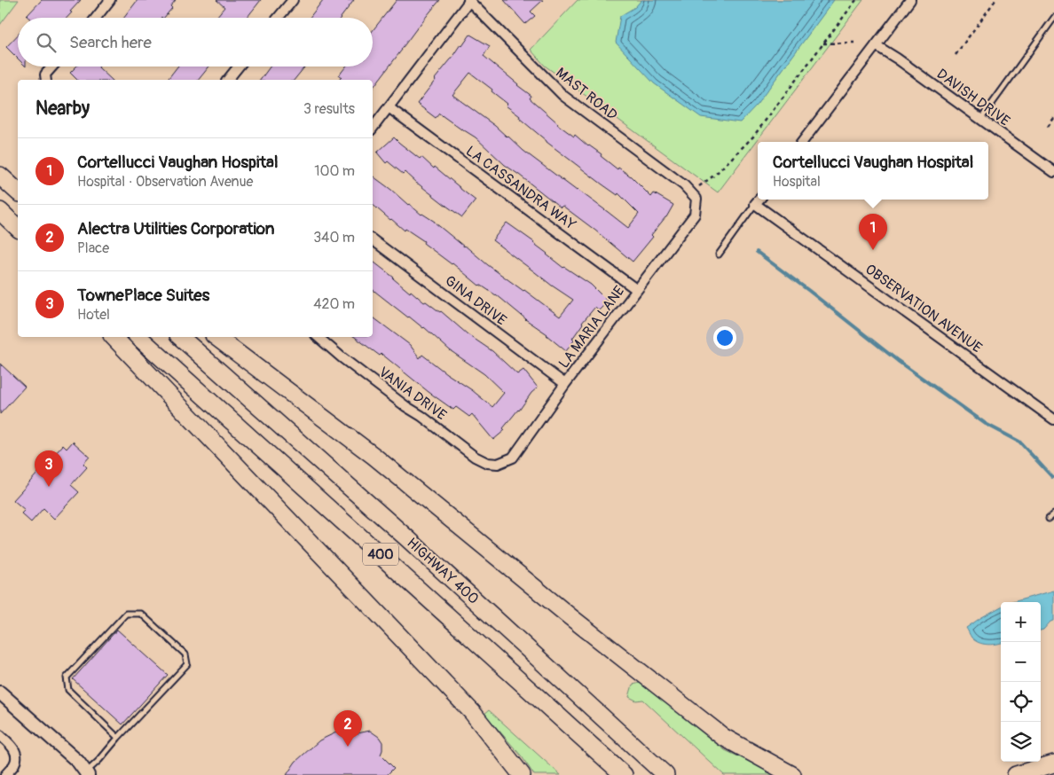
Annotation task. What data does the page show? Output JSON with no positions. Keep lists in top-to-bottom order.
{
  "streets": {
    "highway": ["400", "HIGHWAY 400"],
    "street": [
      "MAST ROAD",
      "DAVISH DRIVE",
      "LA CASSANDRA WAY",
      "GINA DRIVE",
      "OBSERVATION AVENUE",
      "LA MARIA LANE",
      "VANIA DRIVE"
    ]
  },
  "crossings": [
    ["MAST ROAD", "LA MARIA LANE"],
    ["LA CASSANDRA WAY", "LA MARIA LANE"],
    ["GINA DRIVE", "LA MARIA LANE"],
    ["LA MARIA LANE", "VANIA DRIVE"]
  ],
  "page": {
    "search": "Search here",
    "heading": ["Nearby", "3 results"],
    "list": [
      {
        "mark": "1",
        "name": "Cortellucci Vaughan Hospital",
        "note": "Hospital · Observation Avenue",
        "value": "100 m"
      },
      {
        "mark": "2",
        "name": "Alectra Utilities Corporation",
        "note": "Place",
        "value": "340 m"
      },
      {
        "mark": "3",
        "name": "TownePlace Suites",
        "note": "Hotel",
        "value": "420 m"
      }
    ],
    "popup": ["Cortellucci Vaughan Hospital", "Hospital"],
    "pins": ["1", "3", "2"],
    "map_buttons": ["+", "−"]
  }
}
